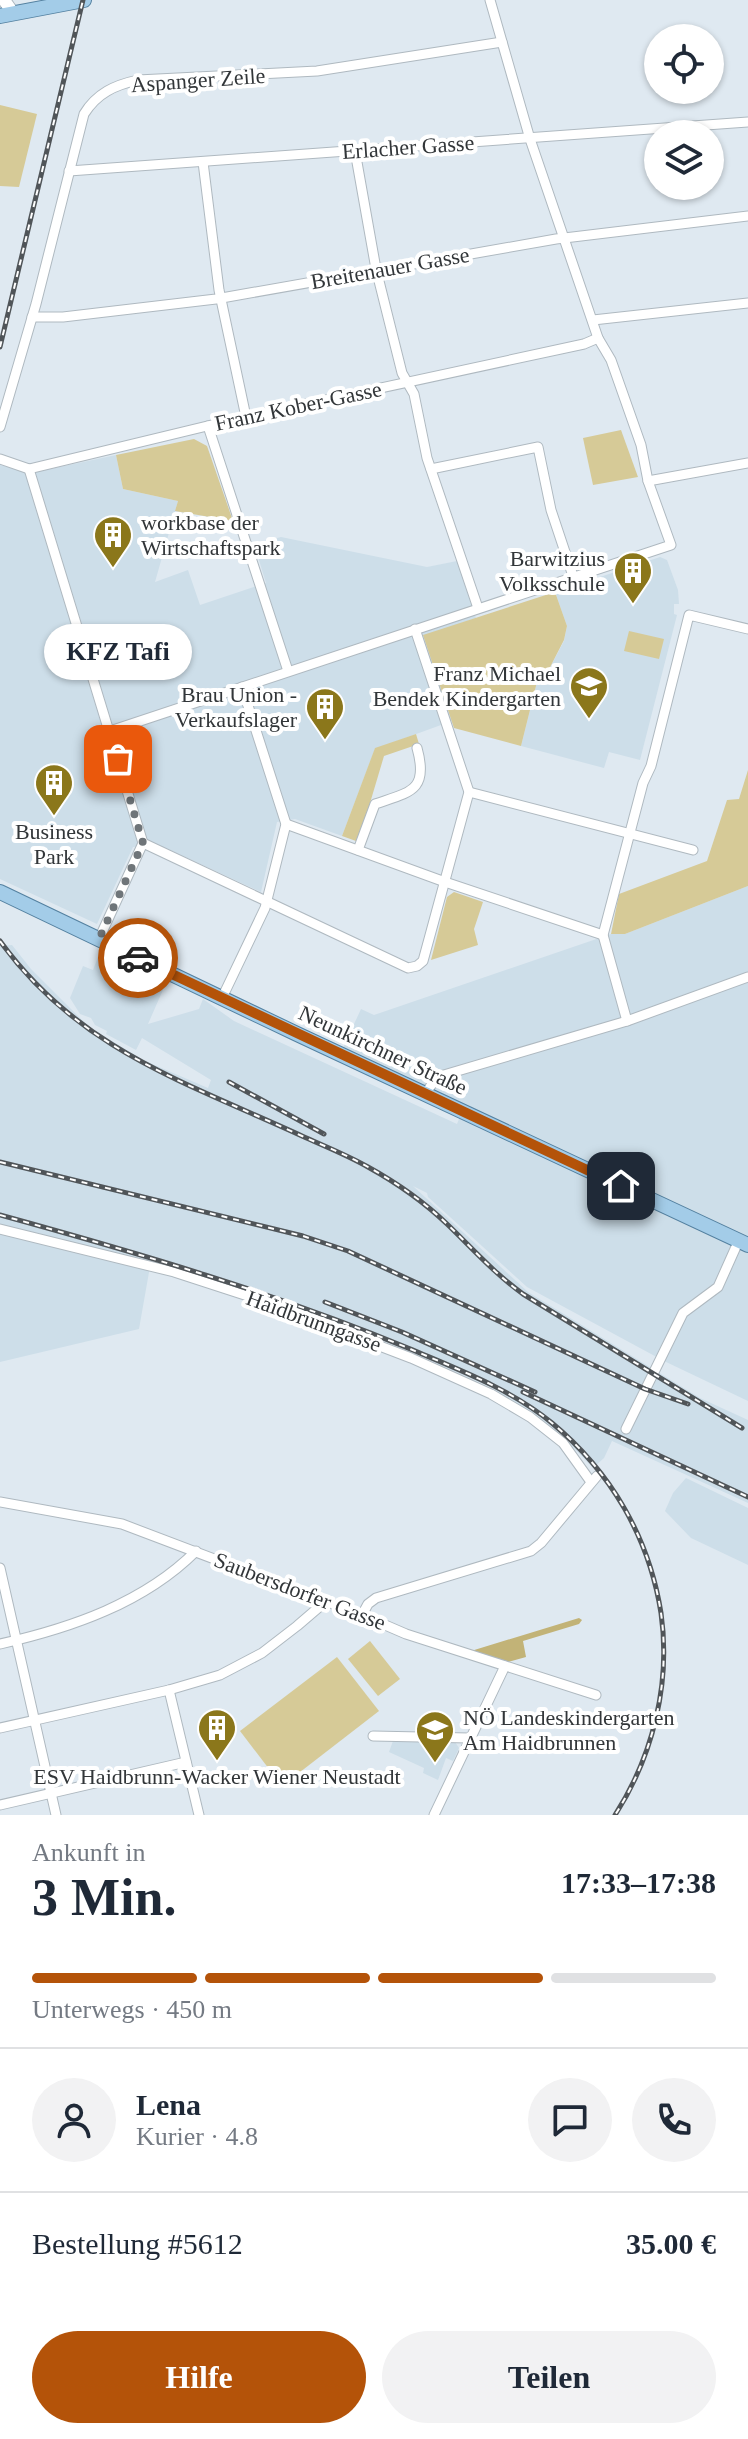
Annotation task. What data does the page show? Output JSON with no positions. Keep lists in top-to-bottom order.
{
  "streets": {
    "main road": ["Neunkirchner Straße"],
    "street": [
      "Aspanger Zeile",
      "Erlacher Gasse",
      "Breitenauer Gasse",
      "Franz Kober-Gasse",
      "Haidbrunngasse",
      "Saubersdorfer Gasse"
    ]
  },
  "crossings": [
    ["Aspanger Zeile", "Erlacher Gasse"],
    ["Aspanger Zeile", "Breitenauer Gasse"],
    ["Haidbrunngasse", "Saubersdorfer Gasse"]
  ],
  "places": {
    "building": [
      "workbase der Wirtschaftspark",
      "Barwitzius Volksschule",
      "Brau Union - Verkaufslager",
      "Business Park",
      "ESV Haidbrunn-Wacker Wiener Neustadt"
    ],
    "school or university": ["Franz Michael Bendek Kindergarten", "NÖ Landeskindergarten Am Haidbrunnen"],
    "other": ["KFZ Tafi"]
  },
  "page": {
    "bubble": "KFZ Tafi",
    "heading": ["3 Min.", "Ankunft in", "17:33–17:38"],
    "panel": [
      "Lena",
      "Kurier · 4.8",
      "Bestellung #5612",
      "35.00 €"
    ],
    "bar": "Unterwegs · 450 m",
    "buttons": ["Hilfe", "Teilen"]
  }
}
